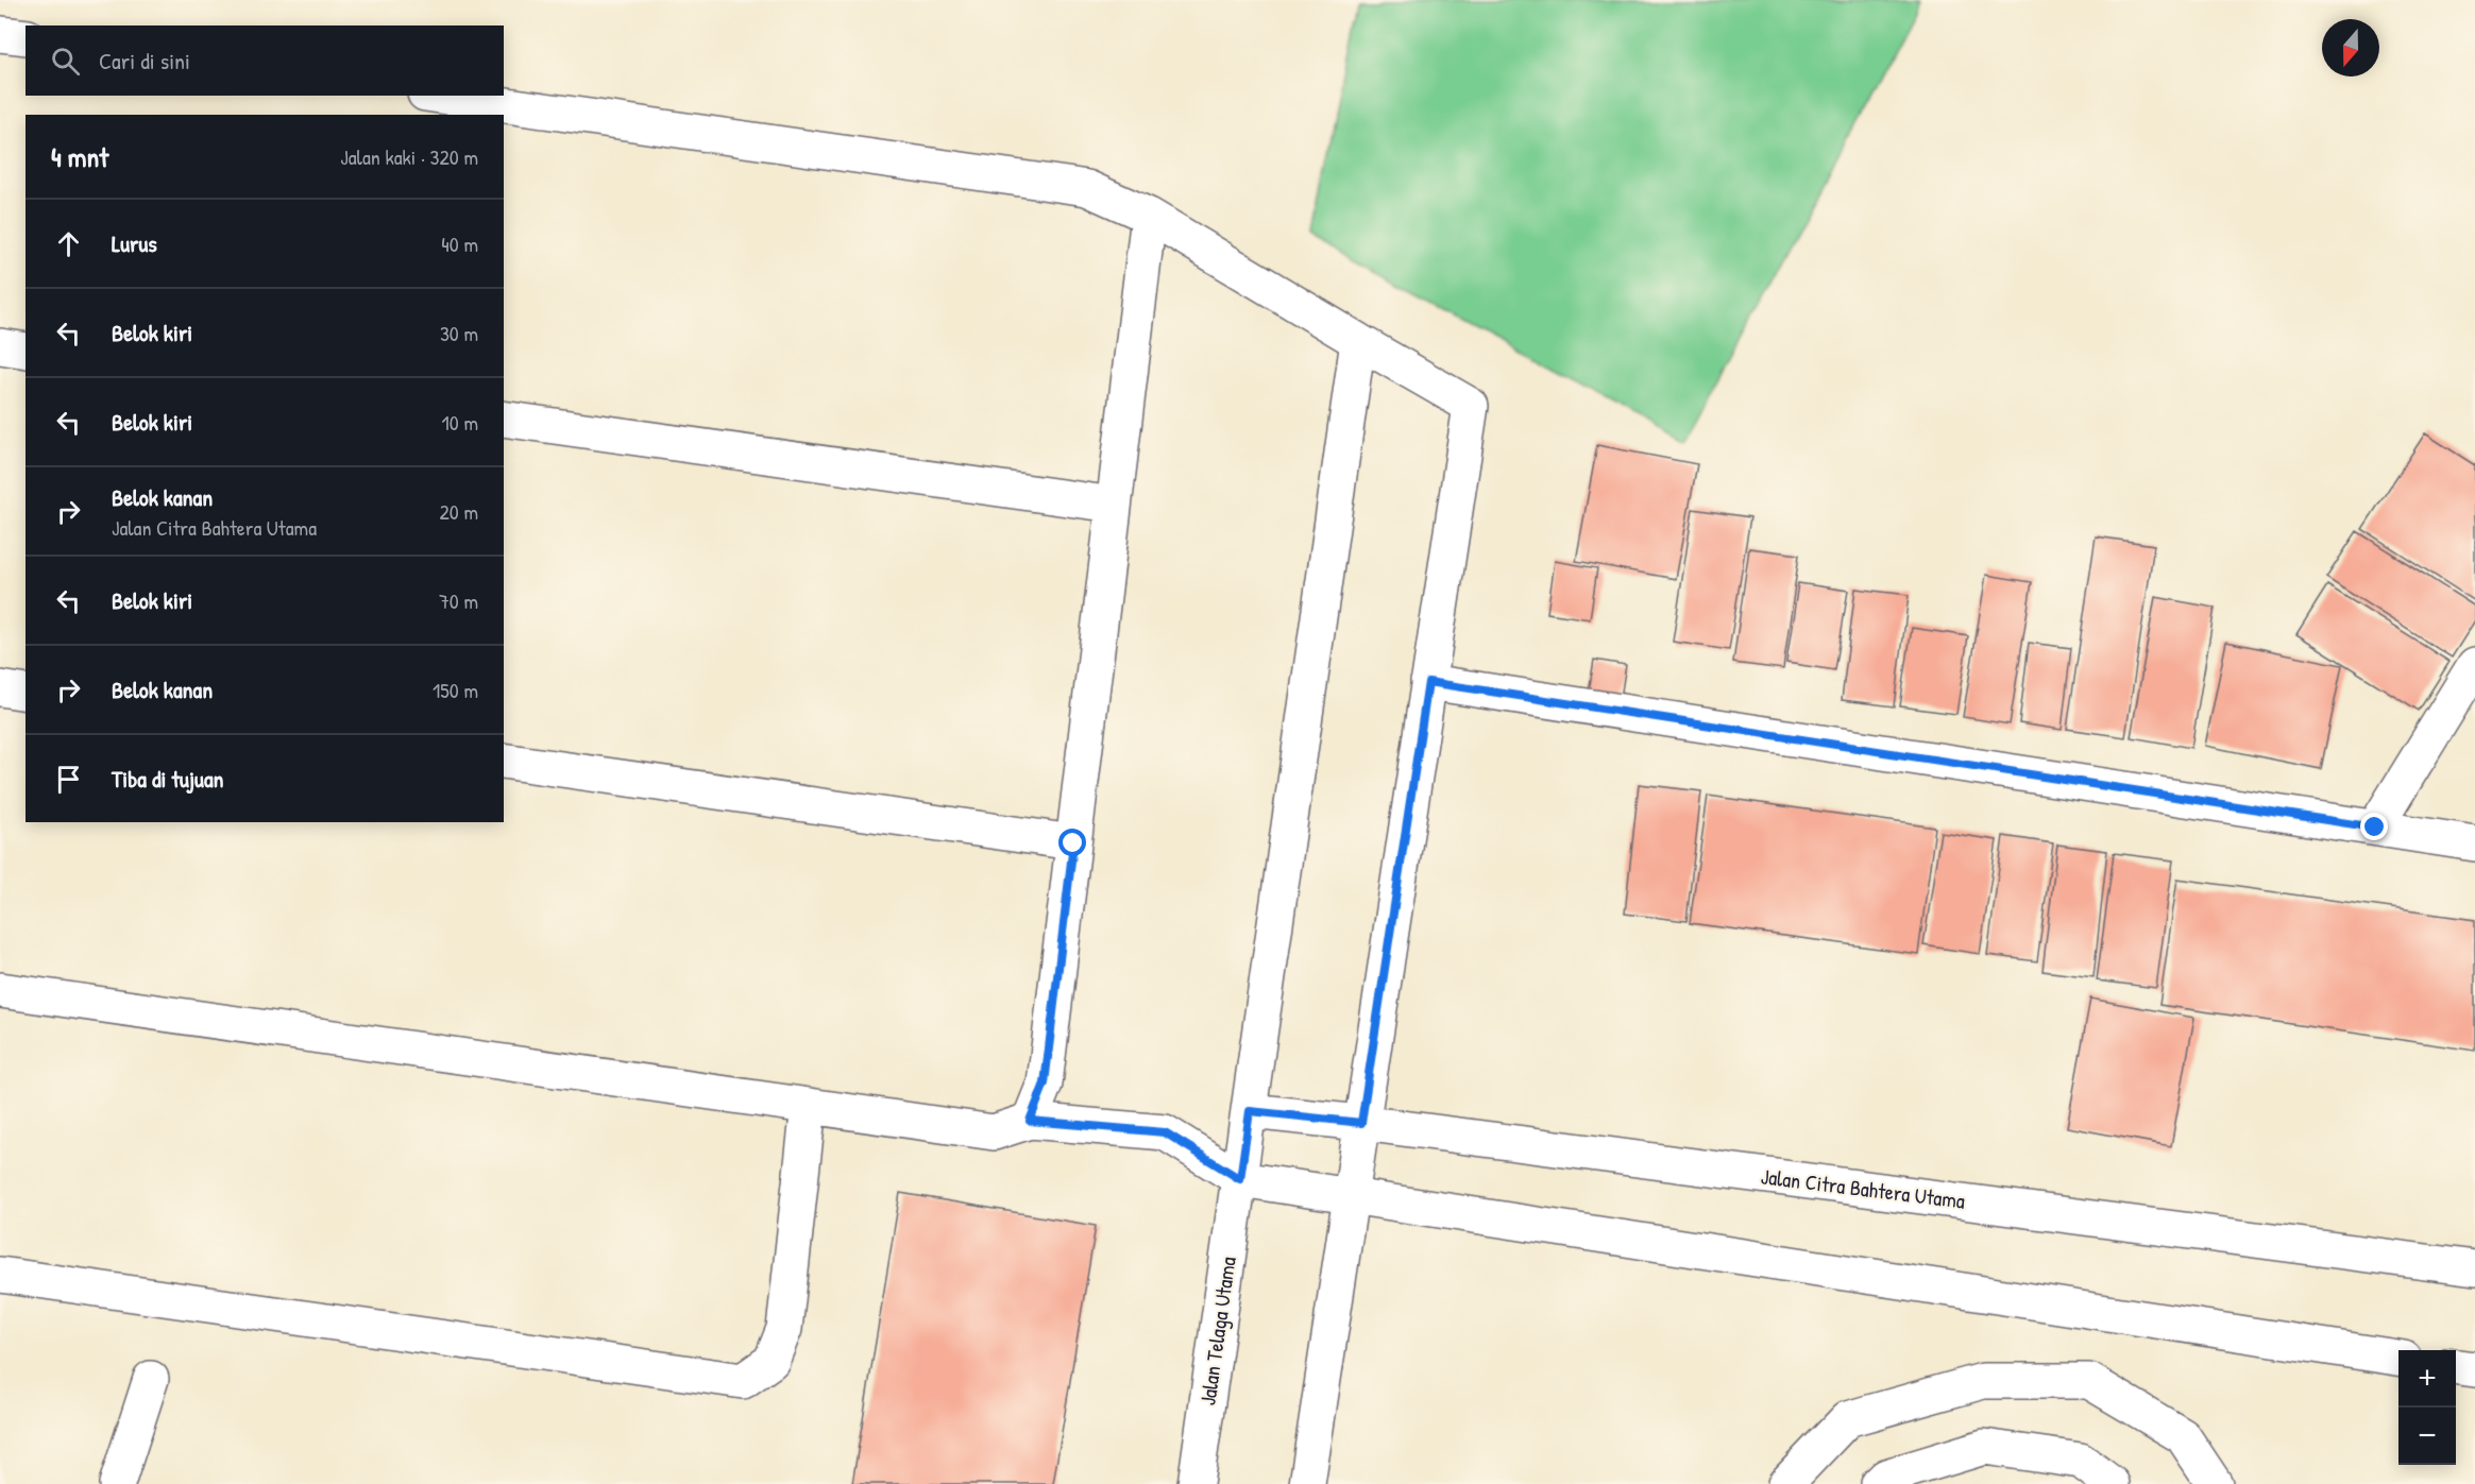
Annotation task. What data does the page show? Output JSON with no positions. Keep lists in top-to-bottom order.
{
  "streets": {
    "street": ["Jalan Citra Bahtera Utama", "Jalan Telaga Utama"]
  },
  "crossings": [
    ["Jalan Citra Bahtera Utama", "Jalan Telaga Utama"]
  ],
  "north": "bottom",
  "page": {
    "search": "Cari di sini",
    "heading": ["4 mnt", "Jalan kaki · 320 m"],
    "list": [
      ["Lurus", "40 m"],
      ["Belok kiri", "30 m"],
      ["Belok kiri", "10 m"],
      ["Belok kanan", "Jalan Citra Bahtera Utama", "20 m"],
      ["Belok kiri", "70 m"],
      ["Belok kanan", "150 m"],
      "Tiba di tujuan"
    ],
    "map_buttons": ["+", "−"]
  }
}
